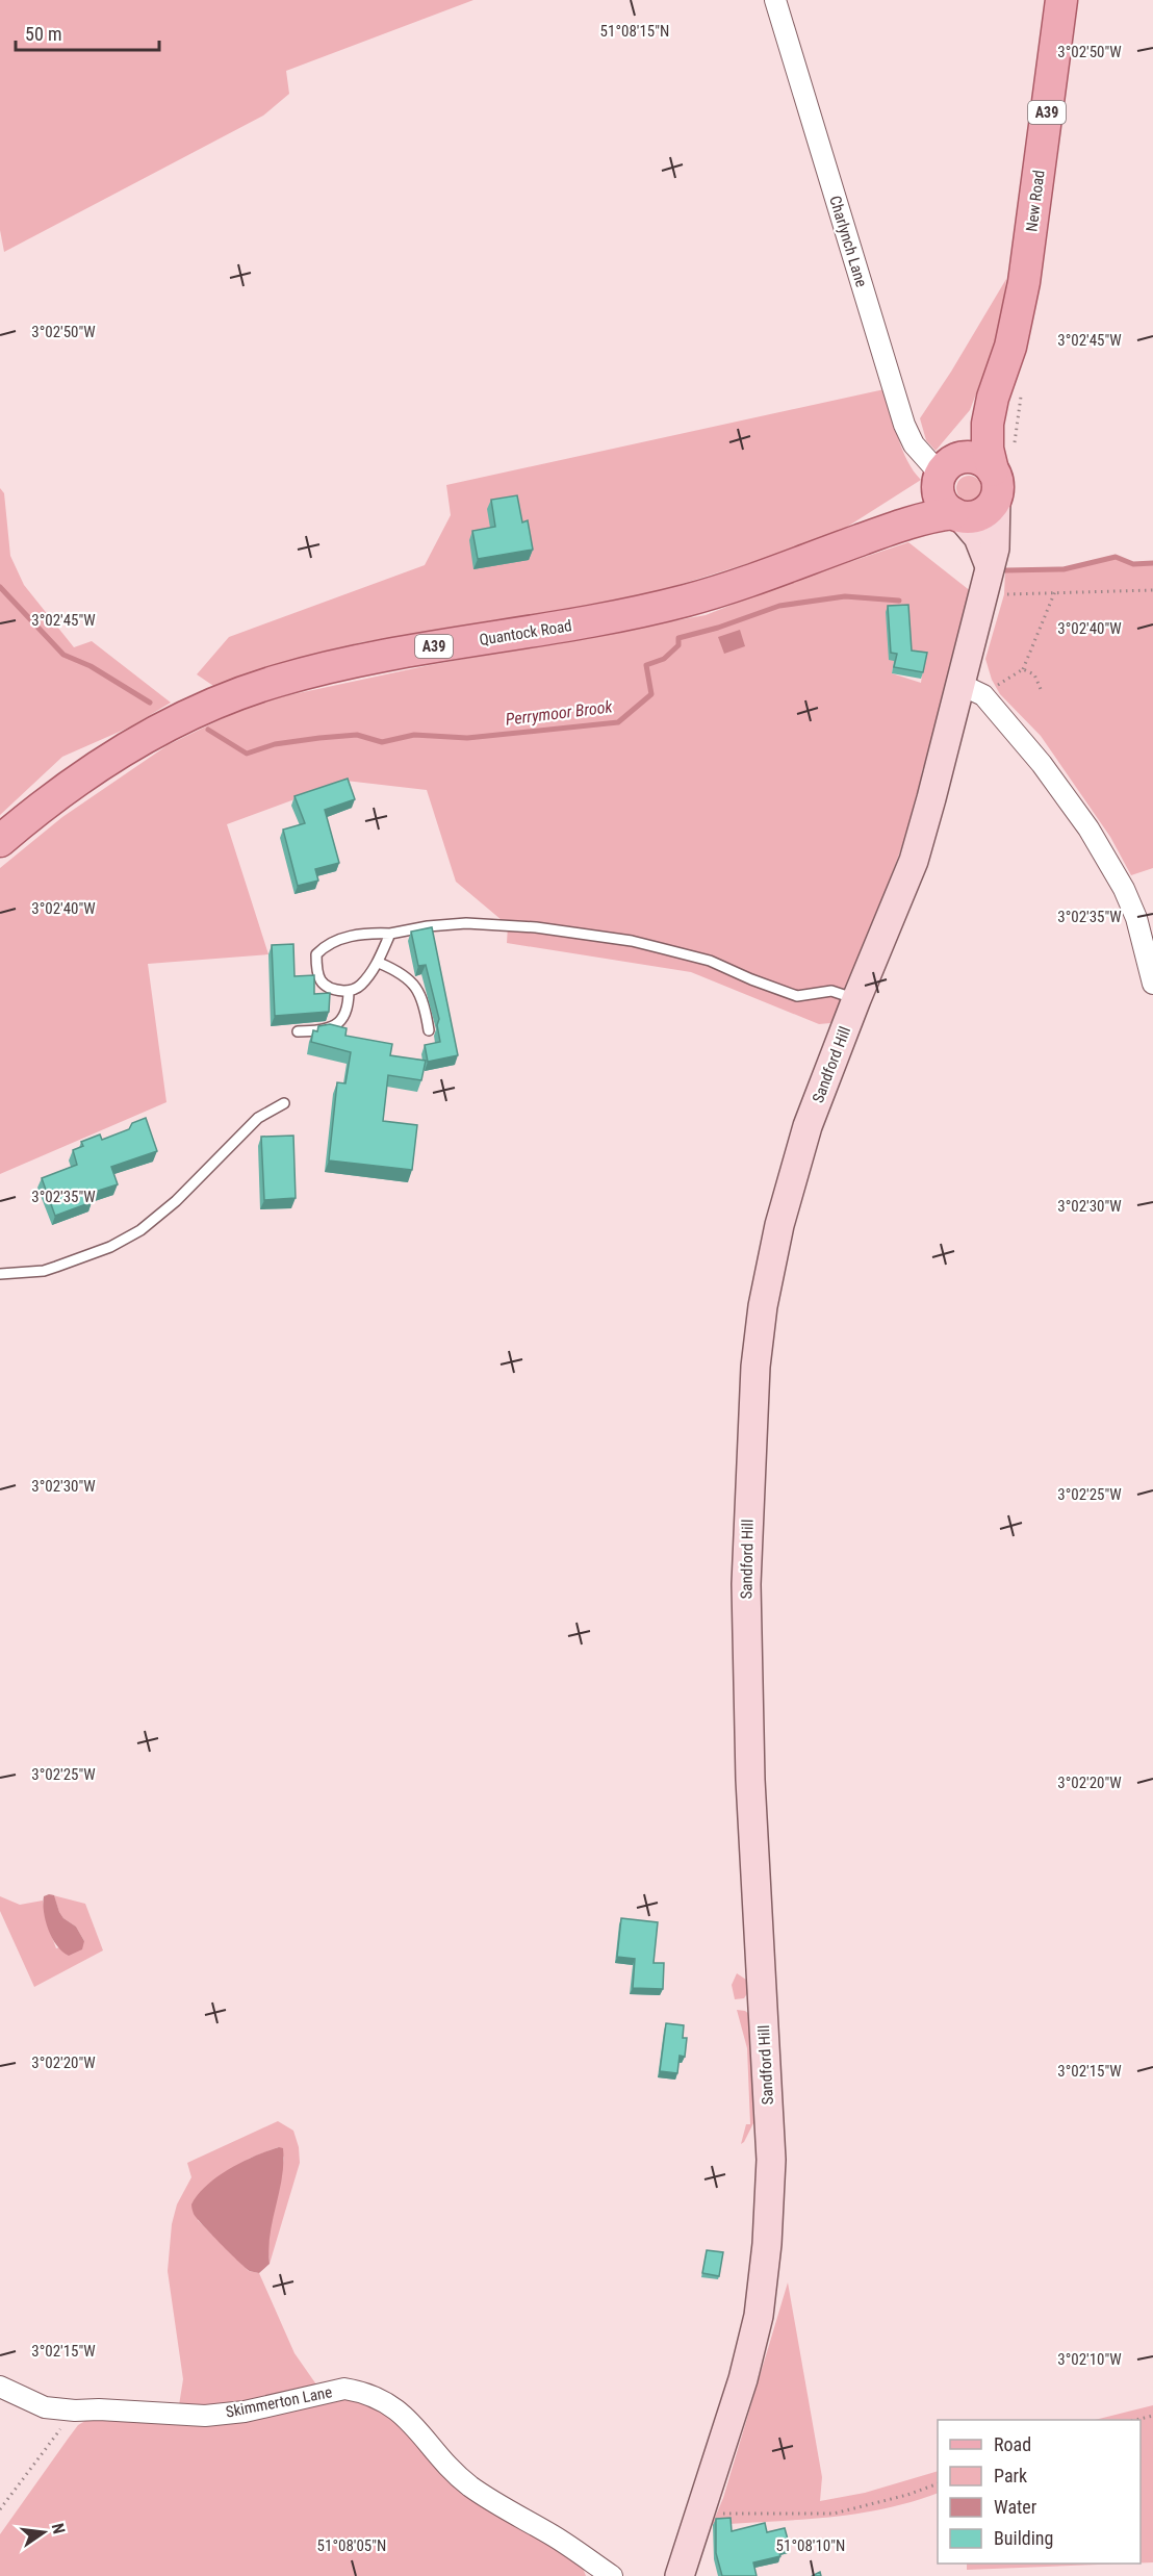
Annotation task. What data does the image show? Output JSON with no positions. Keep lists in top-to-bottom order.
{
  "streets": {
    "main road": [
      "A39",
      "New Road",
      "Quantock Road",
      "Sandford Hill"
    ],
    "street": ["Charlynch Lane", "Skimmerton Lane"]
  },
  "crossings": [
    ["A39", "New Road"],
    ["A39", "Charlynch Lane"],
    ["A39", "Quantock Road"],
    ["A39", "Sandford Hill"],
    ["New Road", "Charlynch Lane"],
    ["New Road", "Quantock Road"],
    ["New Road", "Sandford Hill"],
    ["Charlynch Lane", "Quantock Road"],
    ["Charlynch Lane", "Sandford Hill"],
    ["Quantock Road", "Sandford Hill"]
  ],
  "water": ["Perrymoor Brook"],
  "legend": [
    "Road",
    "Park",
    "Water",
    "Building"
  ],
  "scale_bar": "50 m",
  "north": "right",
  "coordinates": [
    "51°08'15\"N",
    "3°02'50\"W",
    "3°02'45\"W",
    "3°02'40\"W",
    "3°02'35\"W",
    "3°02'30\"W",
    "3°02'25\"W",
    "3°02'20\"W",
    "3°02'15\"W",
    "3°02'10\"W",
    "51°08'05\"N",
    "51°08'10\"N"
  ]
}
